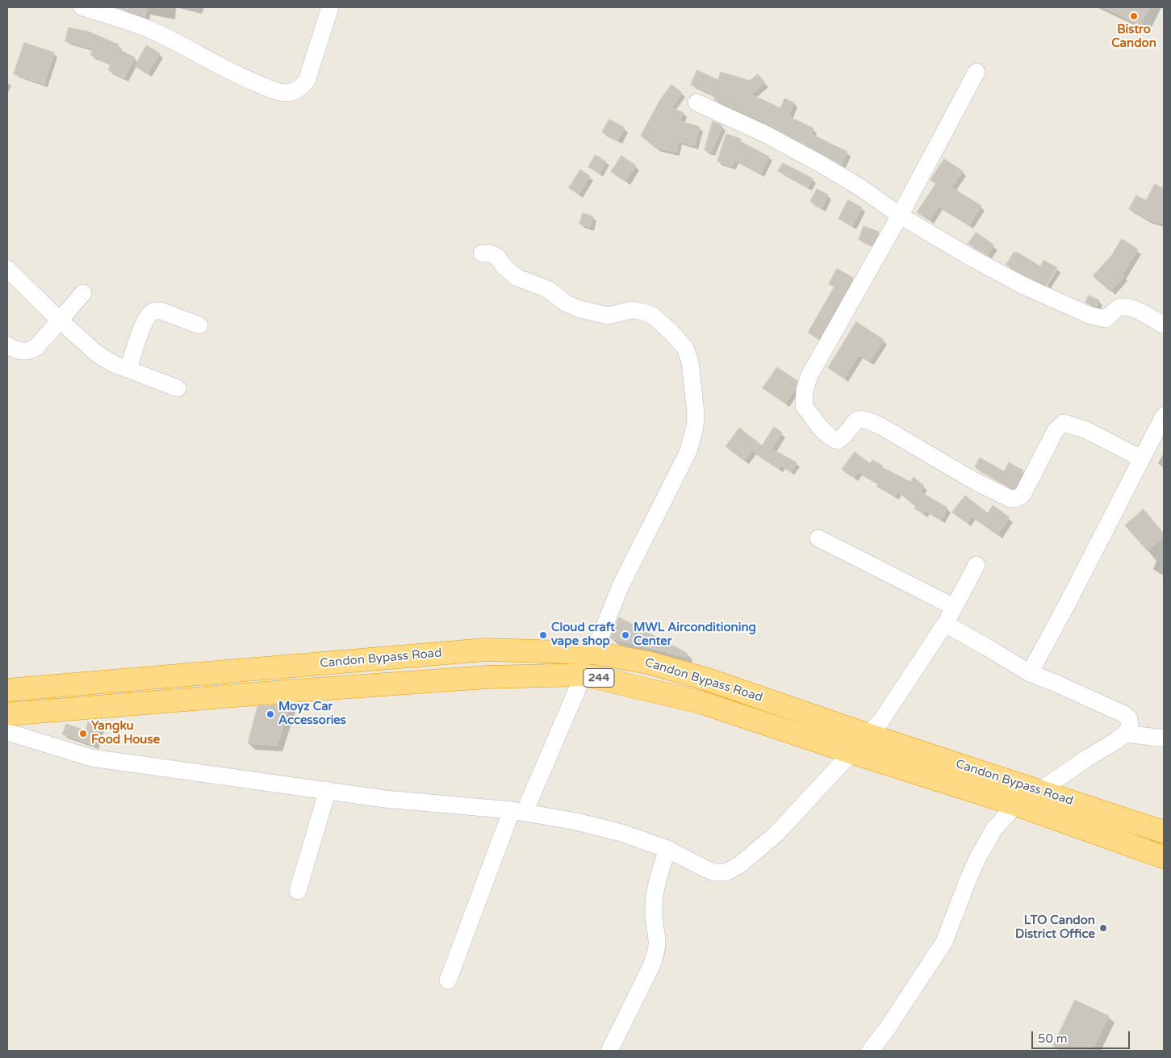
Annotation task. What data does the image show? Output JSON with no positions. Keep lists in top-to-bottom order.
{
  "streets": {
    "highway": ["Candon Bypass Road", "244"]
  },
  "places": [
    "Bistro Candon",
    "Cloud craft vape shop",
    "MWL Airconditioning Center",
    "Moyz Car Accessories",
    "Yangku Food House",
    "LTO Candon District Office"
  ],
  "scale_bar": "50 m"
}
